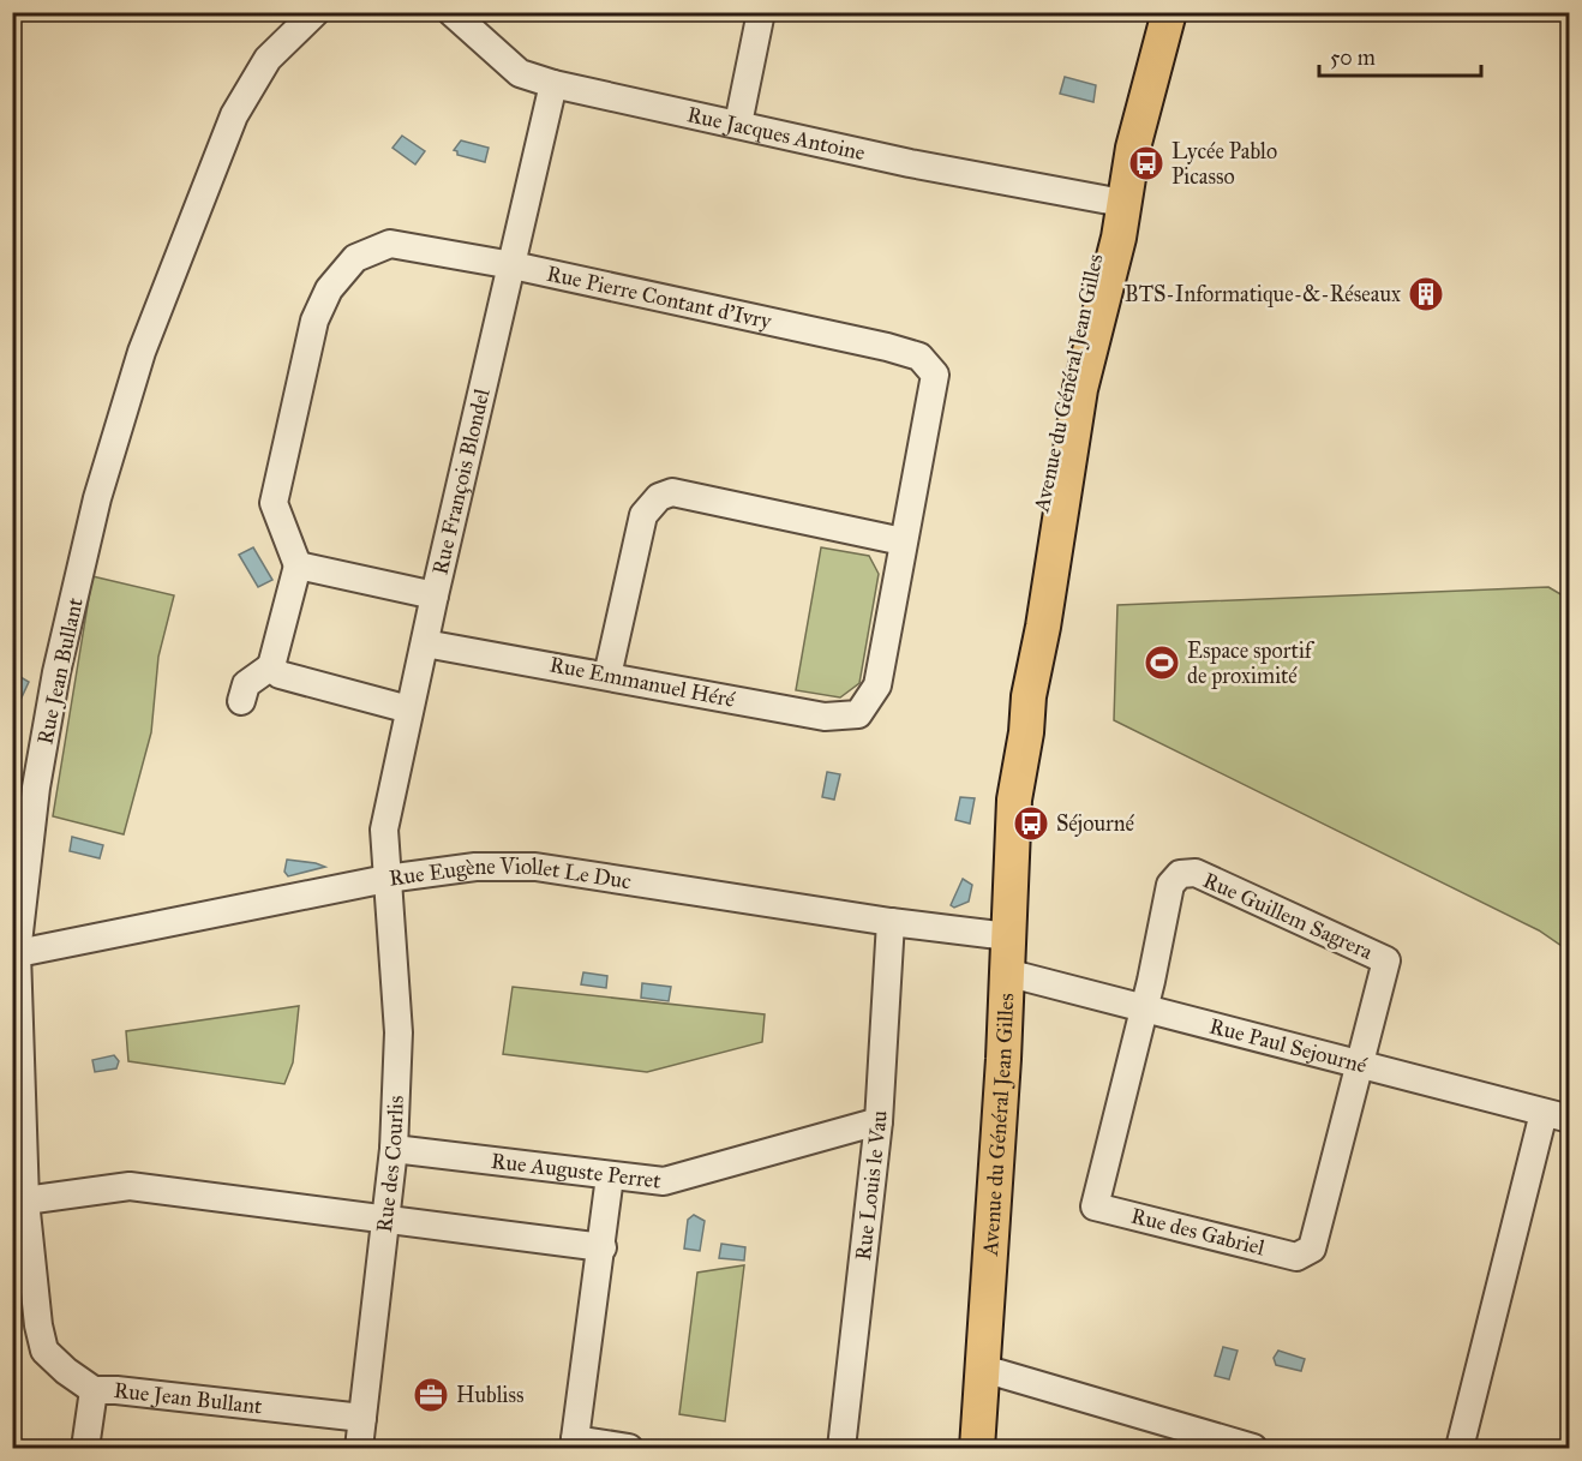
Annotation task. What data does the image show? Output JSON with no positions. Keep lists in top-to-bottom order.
{
  "streets": {
    "main road": ["Avenue du Général Jean Gilles"],
    "street": [
      "Rue Jacques Antoine",
      "Rue Pierre Contant d'Ivry",
      "Rue François Blondel",
      "Rue Jean Bullant",
      "Rue Emmanuel Héré",
      "Rue Eugène Viollet Le Duc",
      "Rue Guillem Sagrera",
      "Rue Paul Sejourné",
      "Rue des Courlis",
      "Rue Auguste Perret",
      "Rue Louis le Vau",
      "Rue des Gabriel"
    ]
  },
  "crossings": [
    ["Rue Jacques Antoine", "Avenue du Général Jean Gilles"],
    ["Rue Jacques Antoine", "Rue François Blondel"],
    ["Rue Pierre Contant d'Ivry", "Rue François Blondel"],
    ["Rue Pierre Contant d'Ivry", "Rue Emmanuel Héré"],
    ["Avenue du Général Jean Gilles", "Rue Eugène Viollet Le Duc"],
    ["Avenue du Général Jean Gilles", "Rue Paul Sejourné"],
    ["Rue François Blondel", "Rue Emmanuel Héré"],
    ["Rue François Blondel", "Rue Eugène Viollet Le Duc"],
    ["Rue François Blondel", "Rue des Courlis"],
    ["Rue Jean Bullant", "Rue Eugène Viollet Le Duc"],
    ["Rue Jean Bullant", "Rue des Courlis"],
    ["Rue Eugène Viollet Le Duc", "Rue des Courlis"],
    ["Rue Eugène Viollet Le Duc", "Rue Louis le Vau"],
    ["Rue Guillem Sagrera", "Rue Paul Sejourné"],
    ["Rue Guillem Sagrera", "Rue des Gabriel"],
    ["Rue Paul Sejourné", "Rue des Gabriel"],
    ["Rue des Courlis", "Rue Auguste Perret"],
    ["Rue Auguste Perret", "Rue Louis le Vau"]
  ],
  "places": {
    "bus stop": ["Lycée Pablo Picasso", "Séjourné"],
    "building": ["BTS-Informatique-&-Réseaux"],
    "sports": ["Espace sportif de proximité"],
    "office": ["Hubliss"]
  },
  "scale_bar": "50 m"
}
